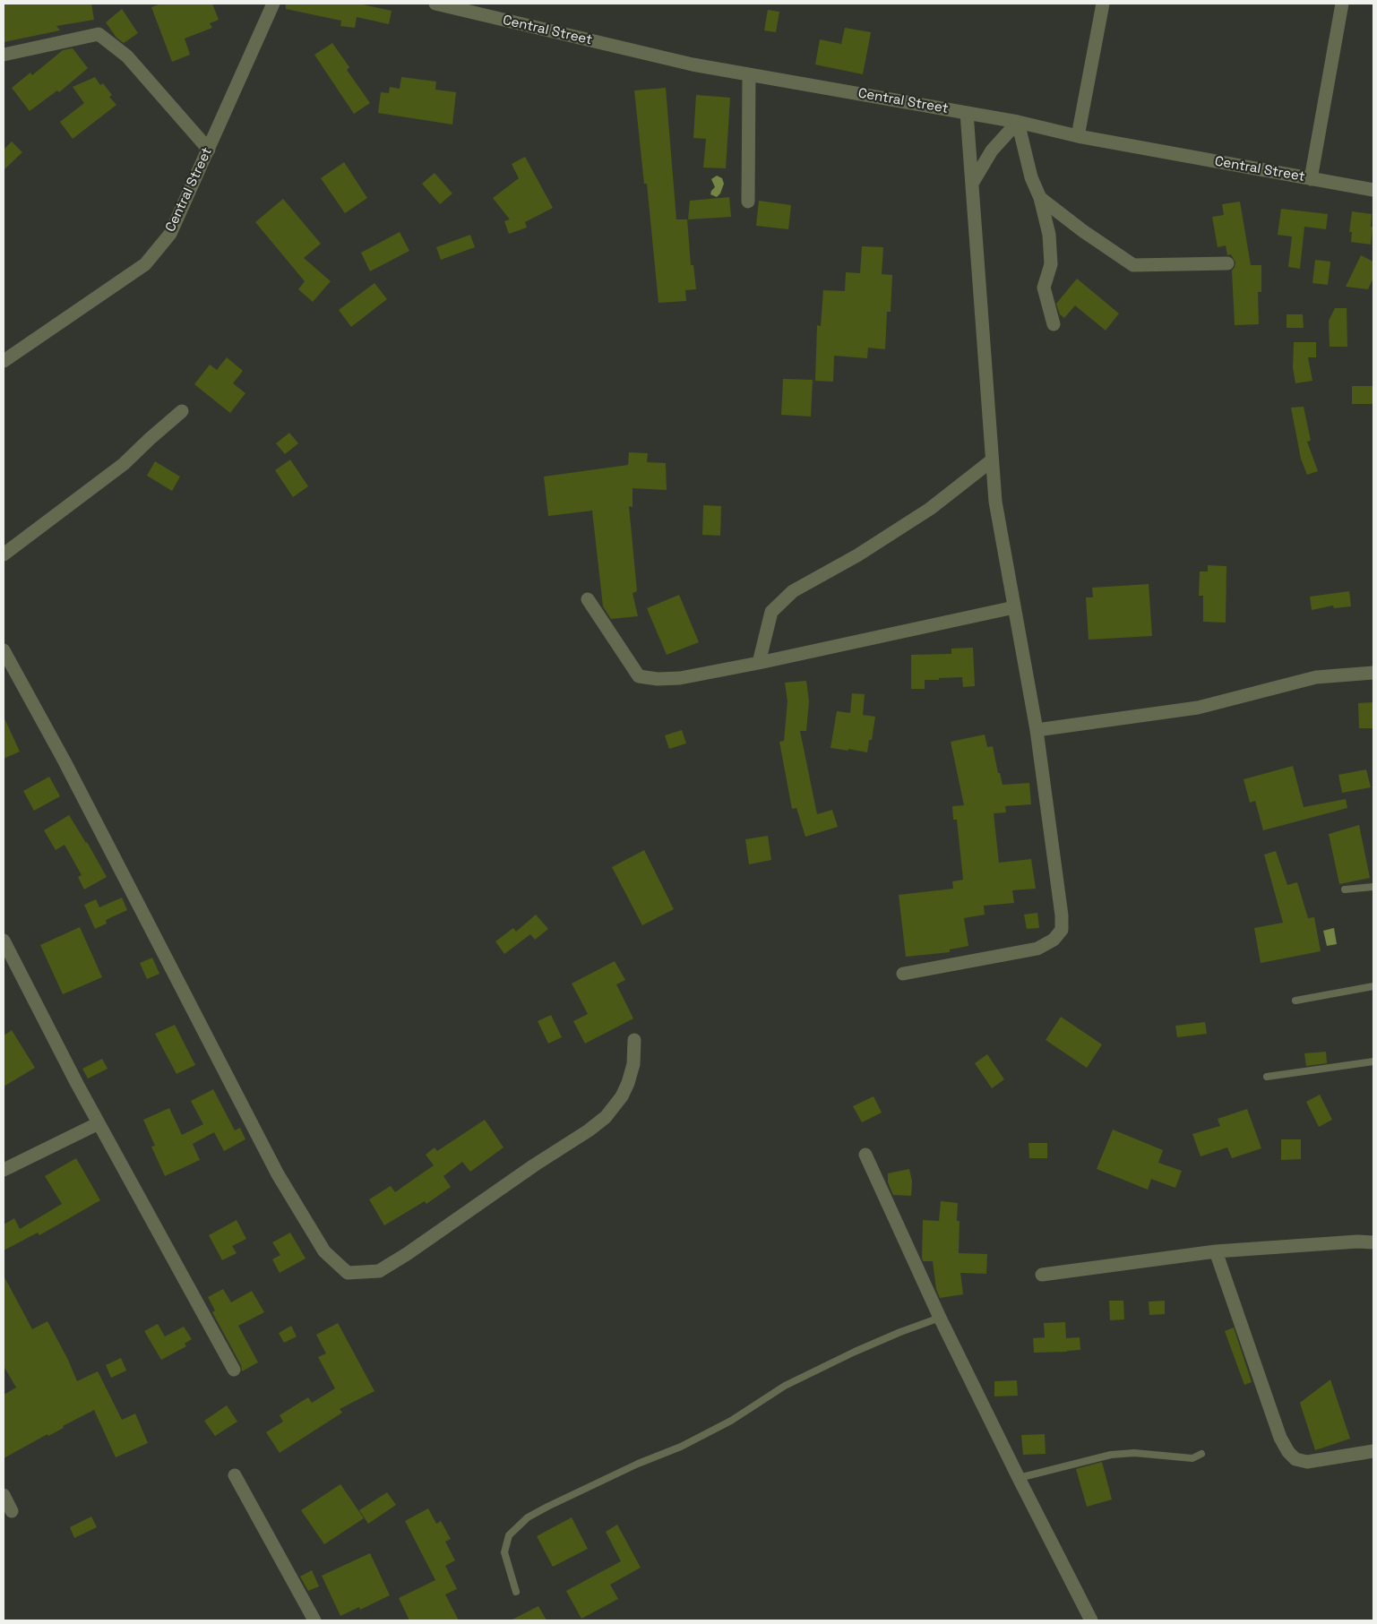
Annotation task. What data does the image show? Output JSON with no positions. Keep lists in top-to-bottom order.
{
  "streets": {
    "street": ["Central Street"]
  }
}
